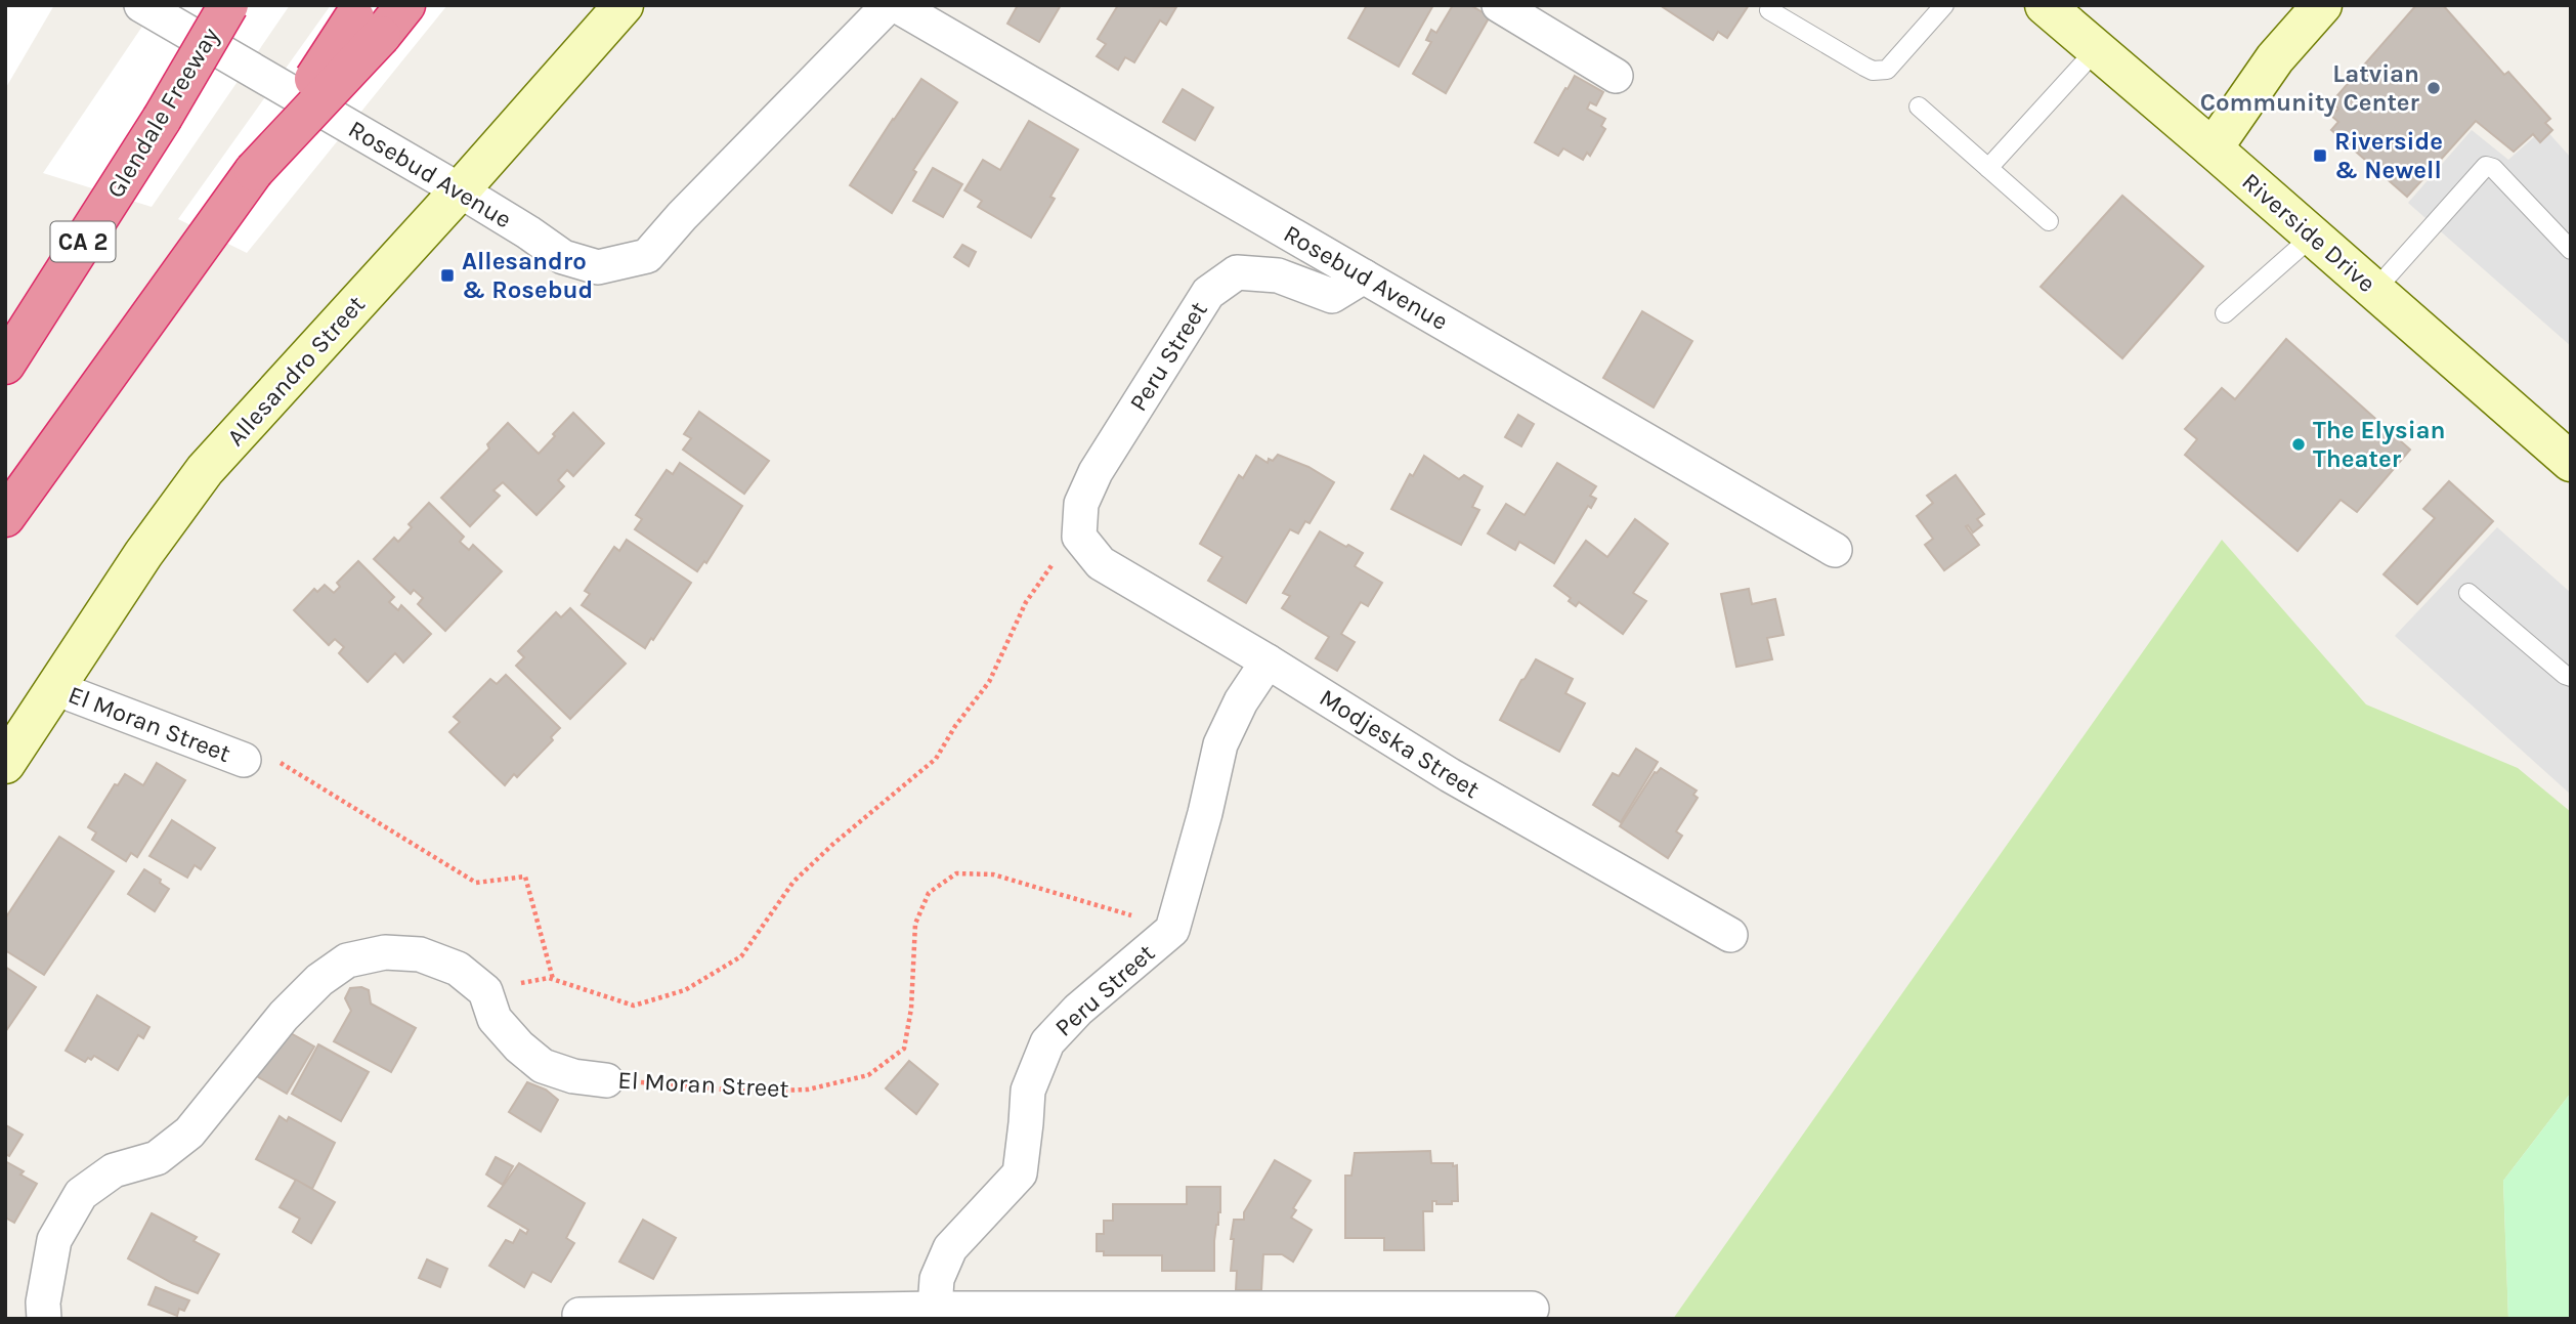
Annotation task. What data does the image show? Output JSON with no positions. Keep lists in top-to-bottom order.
{
  "streets": {
    "highway": ["Glendale Freeway", "CA 2"],
    "main road": ["Riverside Drive", "Allesandro Street"],
    "street": [
      "Rosebud Avenue",
      "Peru Street",
      "El Moran Street",
      "Modjeska Street"
    ]
  },
  "crossings": [
    ["Rosebud Avenue", "Peru Street"],
    ["Rosebud Avenue", "Allesandro Street"],
    ["Peru Street", "El Moran Street"],
    ["Peru Street", "Modjeska Street"],
    ["Allesandro Street", "El Moran Street"]
  ],
  "places": {
    "other": ["Latvian Community Center", "The Elysian Theater"],
    "transit": ["Riverside & Newell", "Allesandro & Rosebud"]
  }
}
